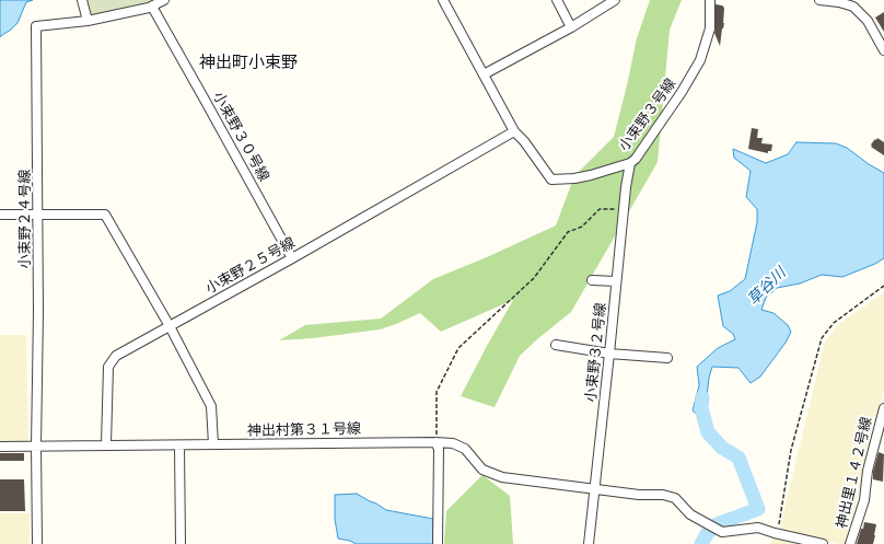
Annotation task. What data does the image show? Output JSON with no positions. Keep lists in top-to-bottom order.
{
  "streets": {
    "street": [
      "小束野３号線",
      "小束野３０号線",
      "小束野２４号線",
      "小束野２５号線",
      "小束野３２号線",
      "神出村第３１号線",
      "神出里１４２号線"
    ]
  },
  "crossings": [
    ["小束野３号線", "小束野２５号線"],
    ["小束野３号線", "小束野３２号線"],
    ["小束野３０号線", "小束野２４号線"],
    ["小束野３０号線", "小束野２５号線"],
    ["小束野２４号線", "神出村第３１号線"],
    ["小束野２５号線", "神出村第３１号線"],
    ["小束野３２号線", "神出村第３１号線"],
    ["小束野３２号線", "神出里１４２号線"],
    ["神出村第３１号線", "神出里１４２号線"]
  ],
  "districts": ["神出町小束野"],
  "water": ["草谷川"]
}
